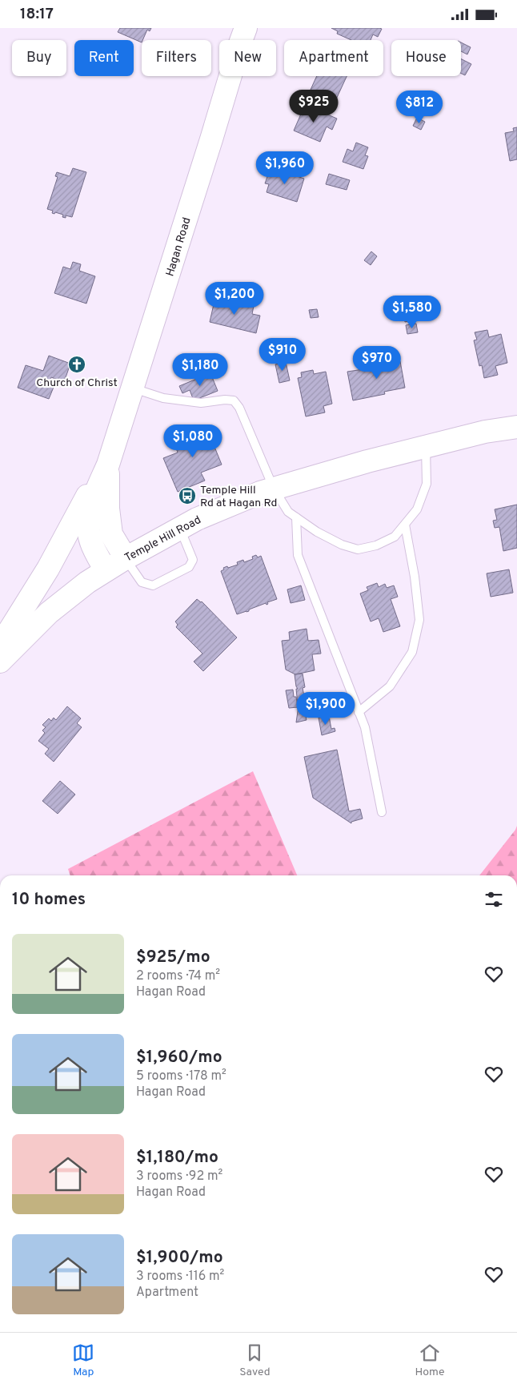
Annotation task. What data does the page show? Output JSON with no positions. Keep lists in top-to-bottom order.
{
  "streets": {
    "main road": ["Hagan Road", "Temple Hill Road"]
  },
  "crossings": [
    ["Hagan Road", "Temple Hill Road"]
  ],
  "places": {
    "church": ["Church of Christ"],
    "bus stop": ["Temple Hill Rd at Hagan Rd"]
  },
  "page": {
    "status": "18:17",
    "chip": [
      "Buy",
      "Rent",
      "Filters",
      "New",
      "Apartment",
      "House"
    ],
    "price": [
      "$925",
      "$812",
      "$1,960",
      "$1,200",
      "$1,580",
      "$910",
      "$970",
      "$1,180",
      "$1,080",
      "$1,900"
    ],
    "heading": "10 homes",
    "list": [
      {
        "name": "$925/mo",
        "note": "2 rooms · 74 m² · Hagan Road"
      },
      {
        "name": "$1,960/mo",
        "note": "5 rooms · 178 m² · Hagan Road"
      },
      {
        "name": "$1,180/mo",
        "note": "3 rooms · 92 m² · Hagan Road"
      },
      {
        "name": "$1,900/mo",
        "note": "3 rooms · 116 m² · Apartment"
      }
    ],
    "tabs": ["Map", "Saved", "Home"]
  }
}
